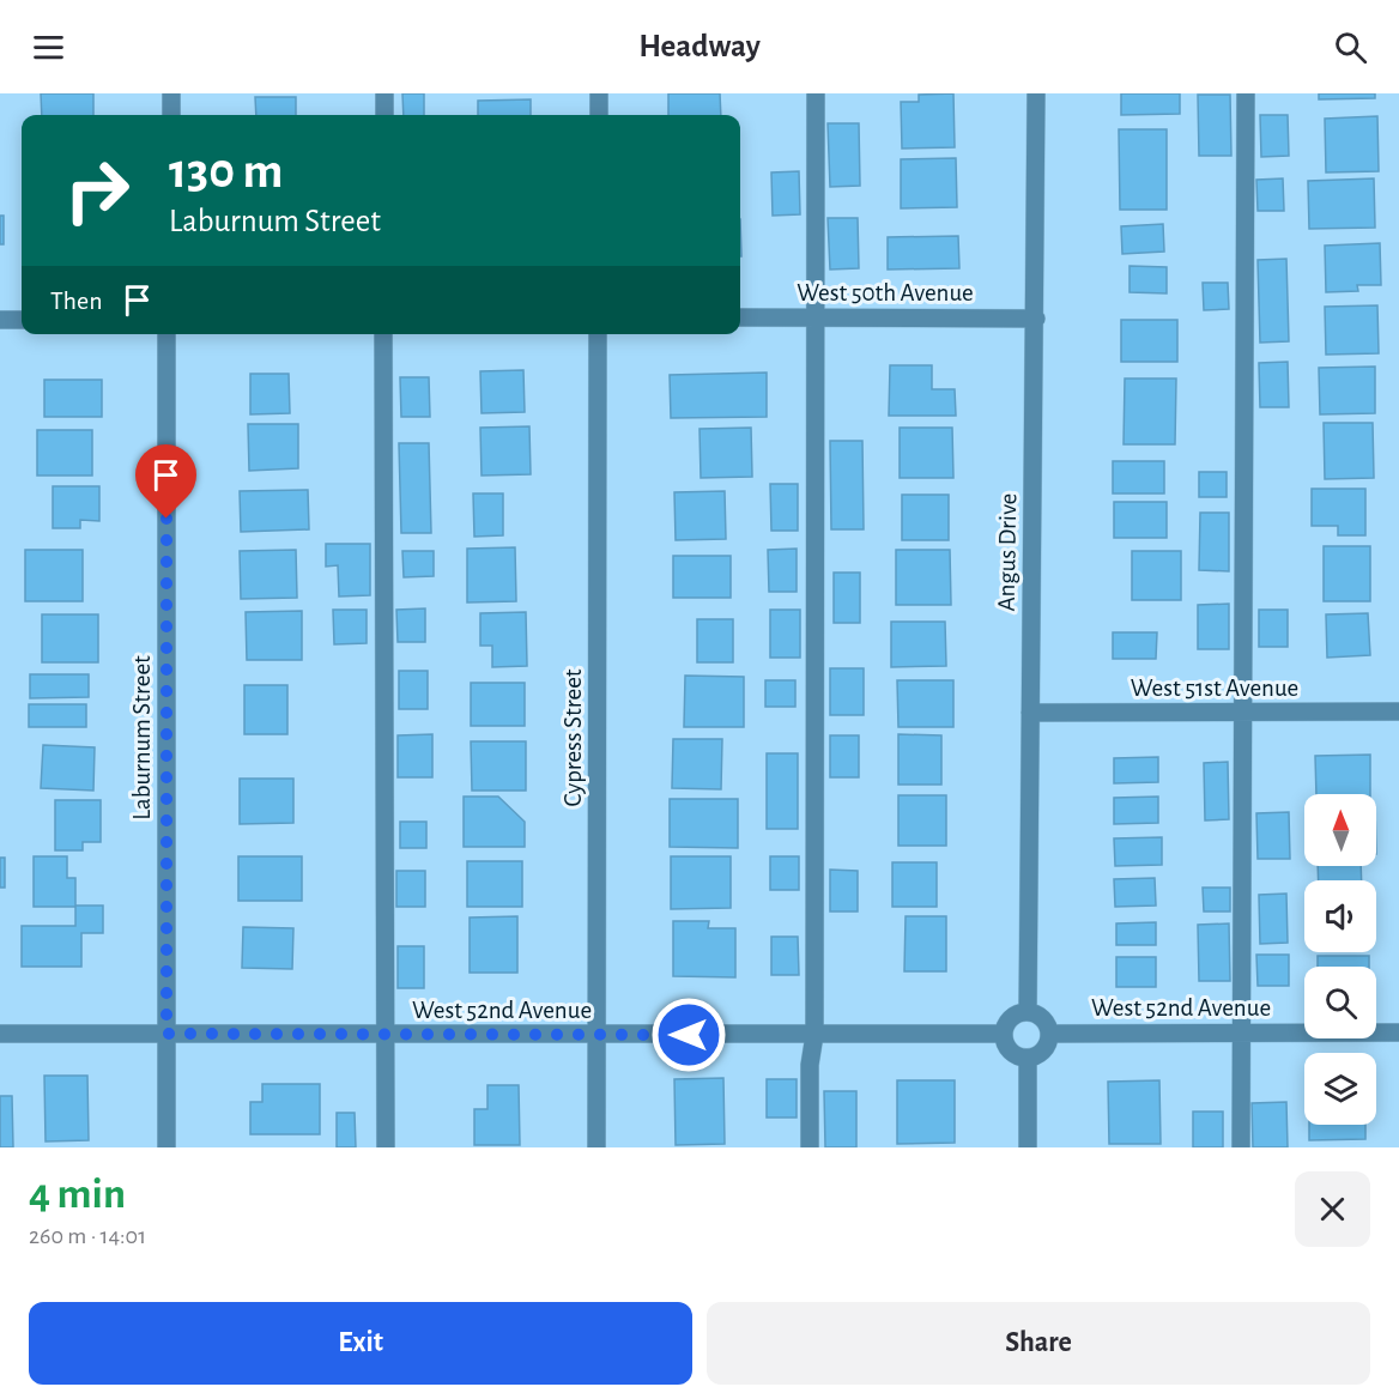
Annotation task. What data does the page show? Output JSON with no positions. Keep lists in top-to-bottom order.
{
  "streets": {
    "street": [
      "West 50th Avenue",
      "Angus Drive",
      "West 51st Avenue",
      "Laburnum Street",
      "Cypress Street",
      "West 52nd Avenue"
    ]
  },
  "crossings": [
    ["West 50th Avenue", "Angus Drive"],
    ["Angus Drive", "West 51st Avenue"],
    ["Angus Drive", "West 52nd Avenue"],
    ["Laburnum Street", "West 52nd Avenue"],
    ["Cypress Street", "West 52nd Avenue"]
  ],
  "north": "top",
  "page": {
    "header": "Headway",
    "turn": ["130 m", "Laburnum Street"],
    "then": "Then",
    "heading": ["4 min", "260 m · 14:01"],
    "buttons": ["Exit", "Share"]
  }
}
